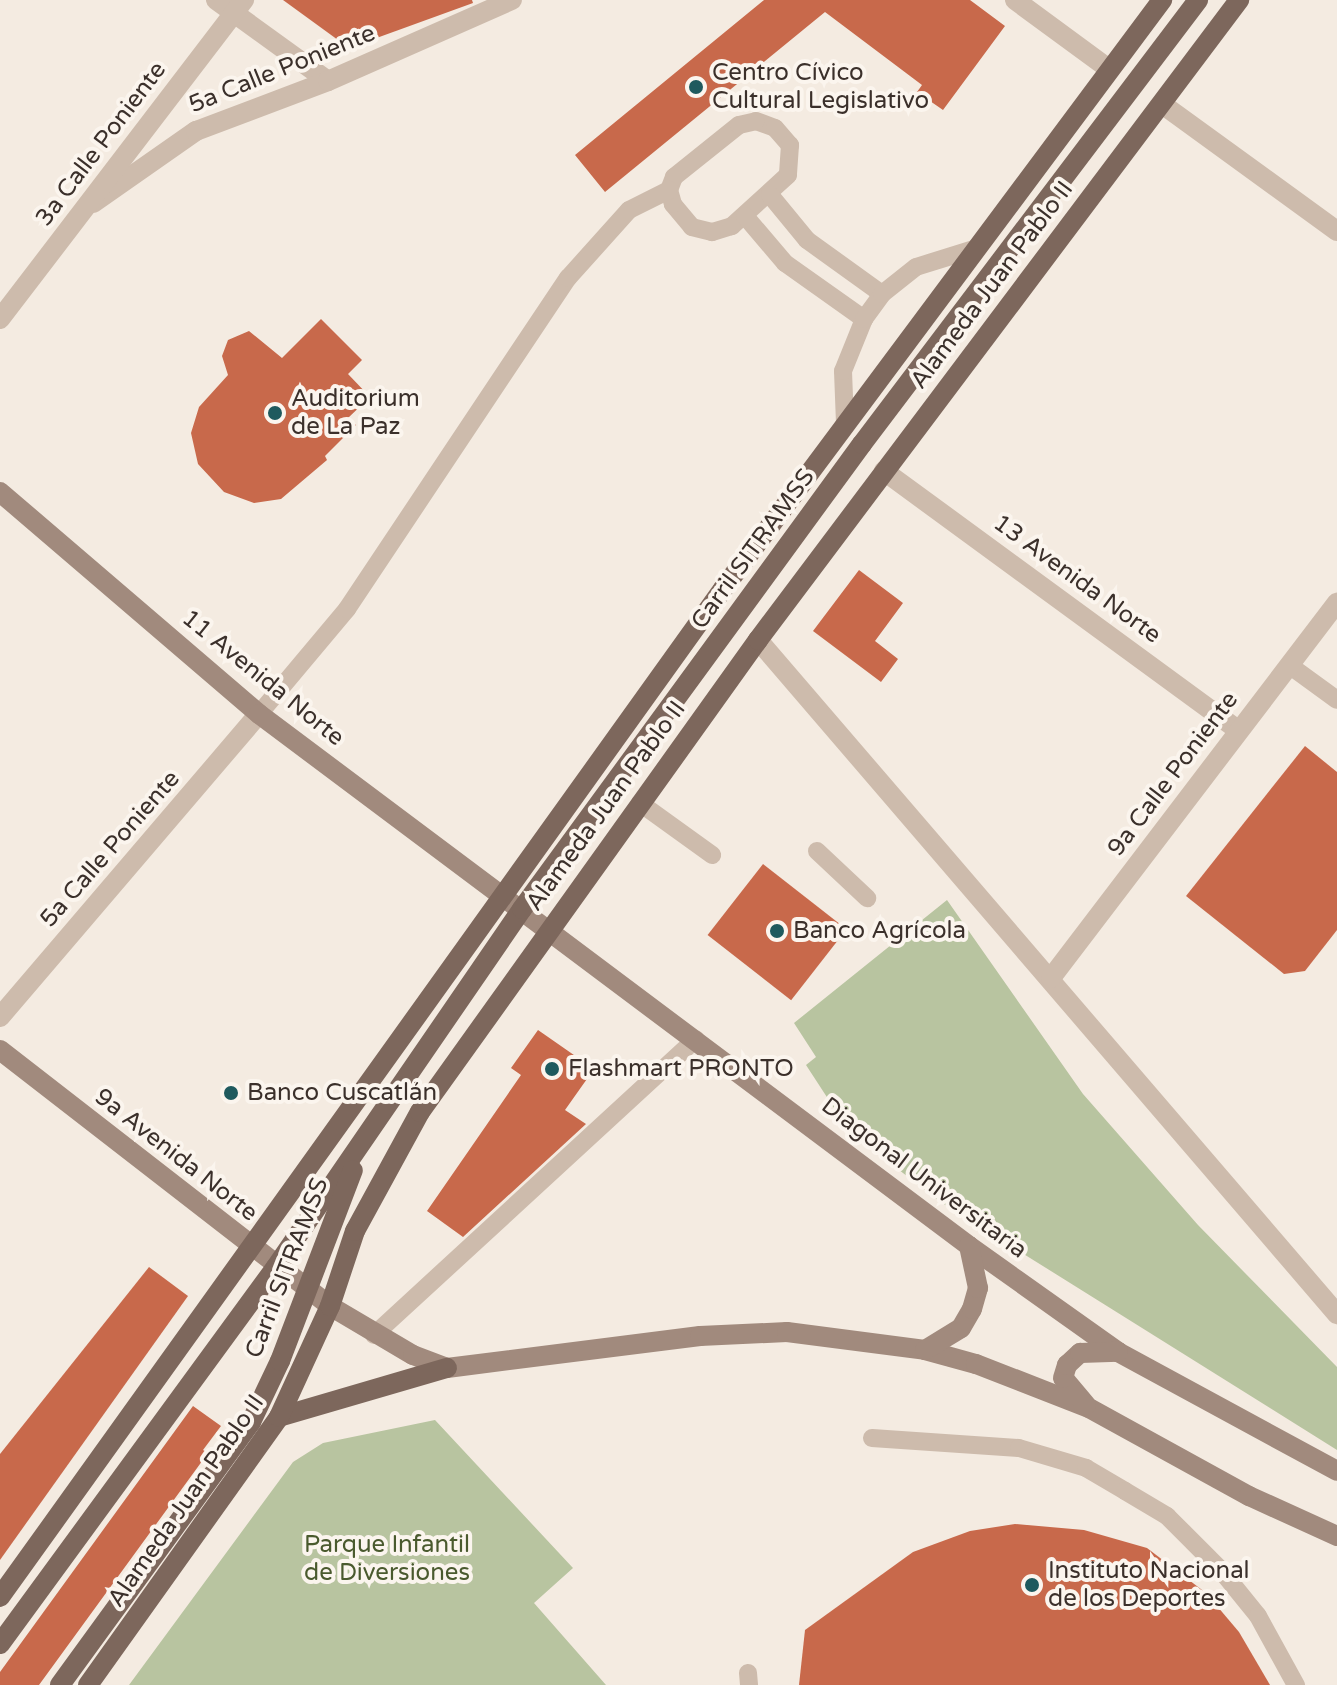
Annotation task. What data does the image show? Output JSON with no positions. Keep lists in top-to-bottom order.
{
  "streets": {
    "main road": [
      "Alameda Juan Pablo II",
      "Carril SITRAMSS",
      "11 Avenida Norte",
      "9a Avenida Norte",
      "Diagonal Universitaria"
    ],
    "street": [
      "5a Calle Poniente",
      "3a Calle Poniente",
      "13 Avenida Norte",
      "9a Calle Poniente"
    ]
  },
  "crossings": [
    ["5a Calle Poniente", "3a Calle Poniente"],
    ["5a Calle Poniente", "11 Avenida Norte"],
    ["Alameda Juan Pablo II", "13 Avenida Norte"],
    ["Alameda Juan Pablo II", "11 Avenida Norte"],
    ["Alameda Juan Pablo II", "9a Avenida Norte"],
    ["Alameda Juan Pablo II", "Diagonal Universitaria"],
    ["Carril SITRAMSS", "9a Avenida Norte"],
    ["Carril SITRAMSS", "Diagonal Universitaria"],
    ["13 Avenida Norte", "9a Calle Poniente"],
    ["11 Avenida Norte", "Diagonal Universitaria"]
  ],
  "parks": ["Parque Infantil de Diversiones"],
  "places": [
    "Centro Cívico Cultural Legislativo",
    "Auditorium de La Paz",
    "Banco Agrícola",
    "Flashmart PRONTO",
    "Banco Cuscatlán",
    "Instituto Nacional de los Deportes"
  ]
}
